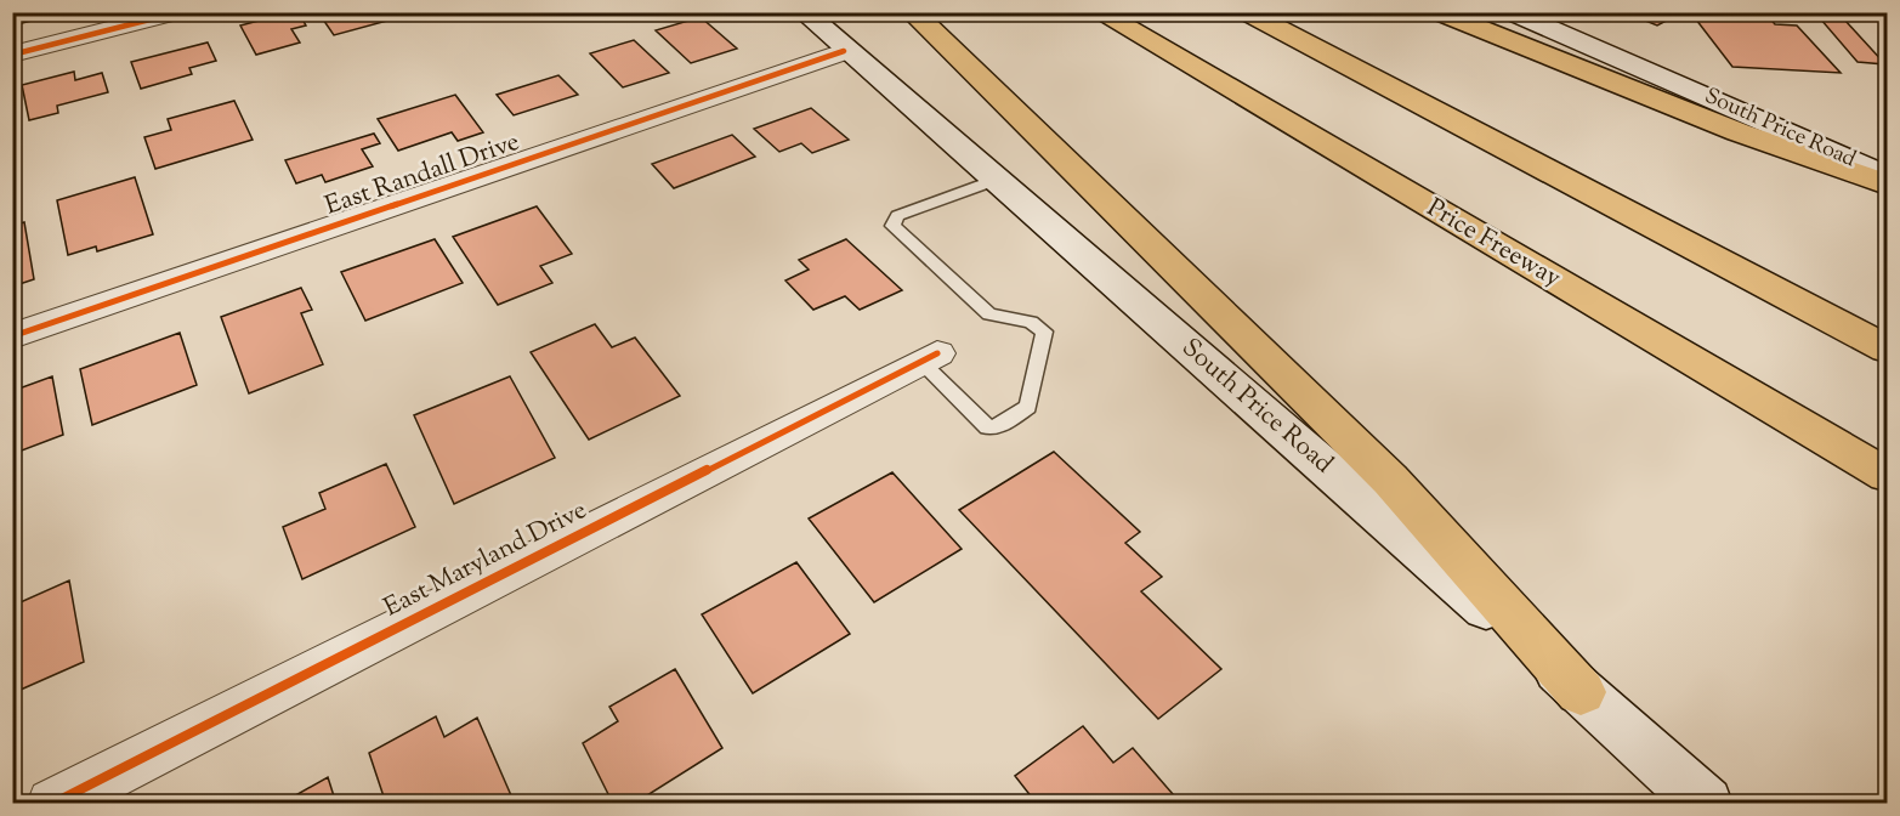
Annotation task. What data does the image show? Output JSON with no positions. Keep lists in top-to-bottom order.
{
  "streets": {
    "highway": ["Price Freeway"],
    "main road": ["South Price Road"],
    "street": ["East Randall Drive", "East Maryland Drive"]
  },
  "crossings": [
    ["South Price Road", "East Randall Drive"]
  ]
}
